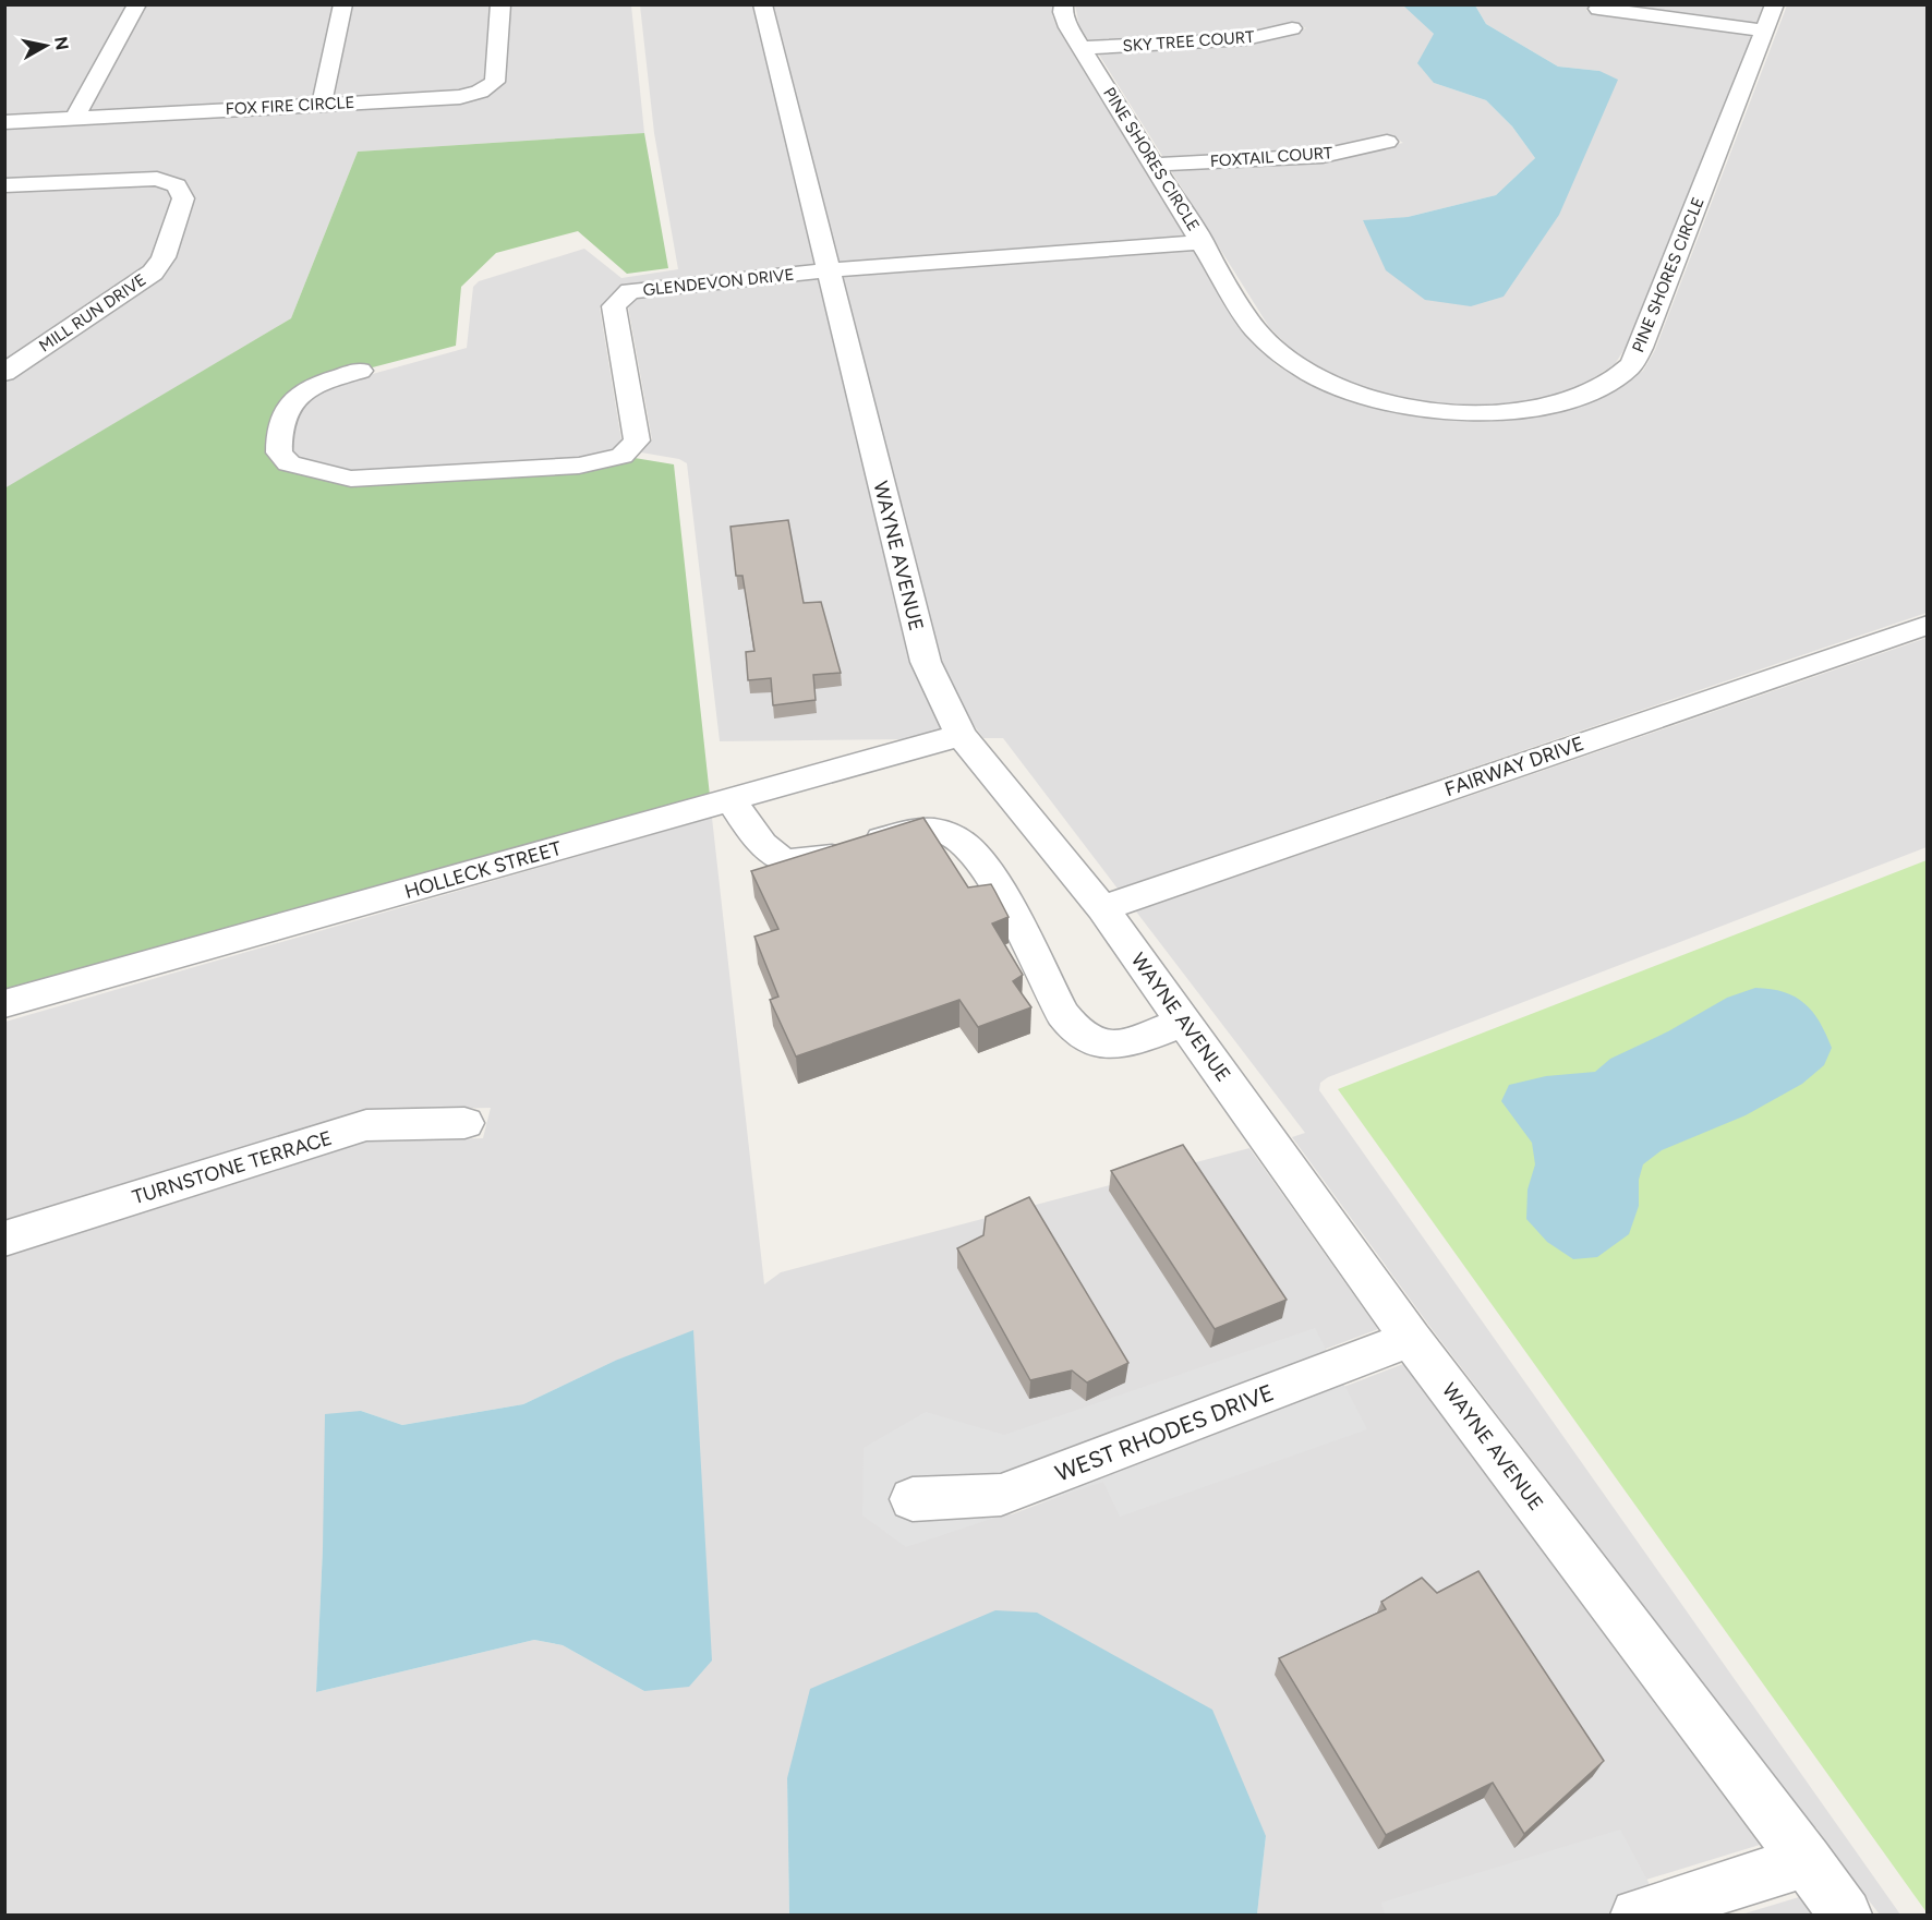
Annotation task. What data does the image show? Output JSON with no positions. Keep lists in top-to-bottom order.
{
  "streets": {
    "street": [
      "SKY TREE COURT",
      "FOX FIRE CIRCLE",
      "FOXTAIL COURT",
      "PINE SHORES CIRCLE",
      "GLENDEVON DRIVE",
      "MILL RUN DRIVE",
      "WAYNE AVENUE",
      "FAIRWAY DRIVE",
      "HOLLECK STREET",
      "TURNSTONE TERRACE",
      "WEST RHODES DRIVE"
    ]
  },
  "crossings": [
    ["SKY TREE COURT", "PINE SHORES CIRCLE"],
    ["FOXTAIL COURT", "PINE SHORES CIRCLE"],
    ["PINE SHORES CIRCLE", "GLENDEVON DRIVE"],
    ["GLENDEVON DRIVE", "WAYNE AVENUE"],
    ["WAYNE AVENUE", "FAIRWAY DRIVE"],
    ["WAYNE AVENUE", "HOLLECK STREET"],
    ["WAYNE AVENUE", "WEST RHODES DRIVE"]
  ],
  "north": "right"
}
